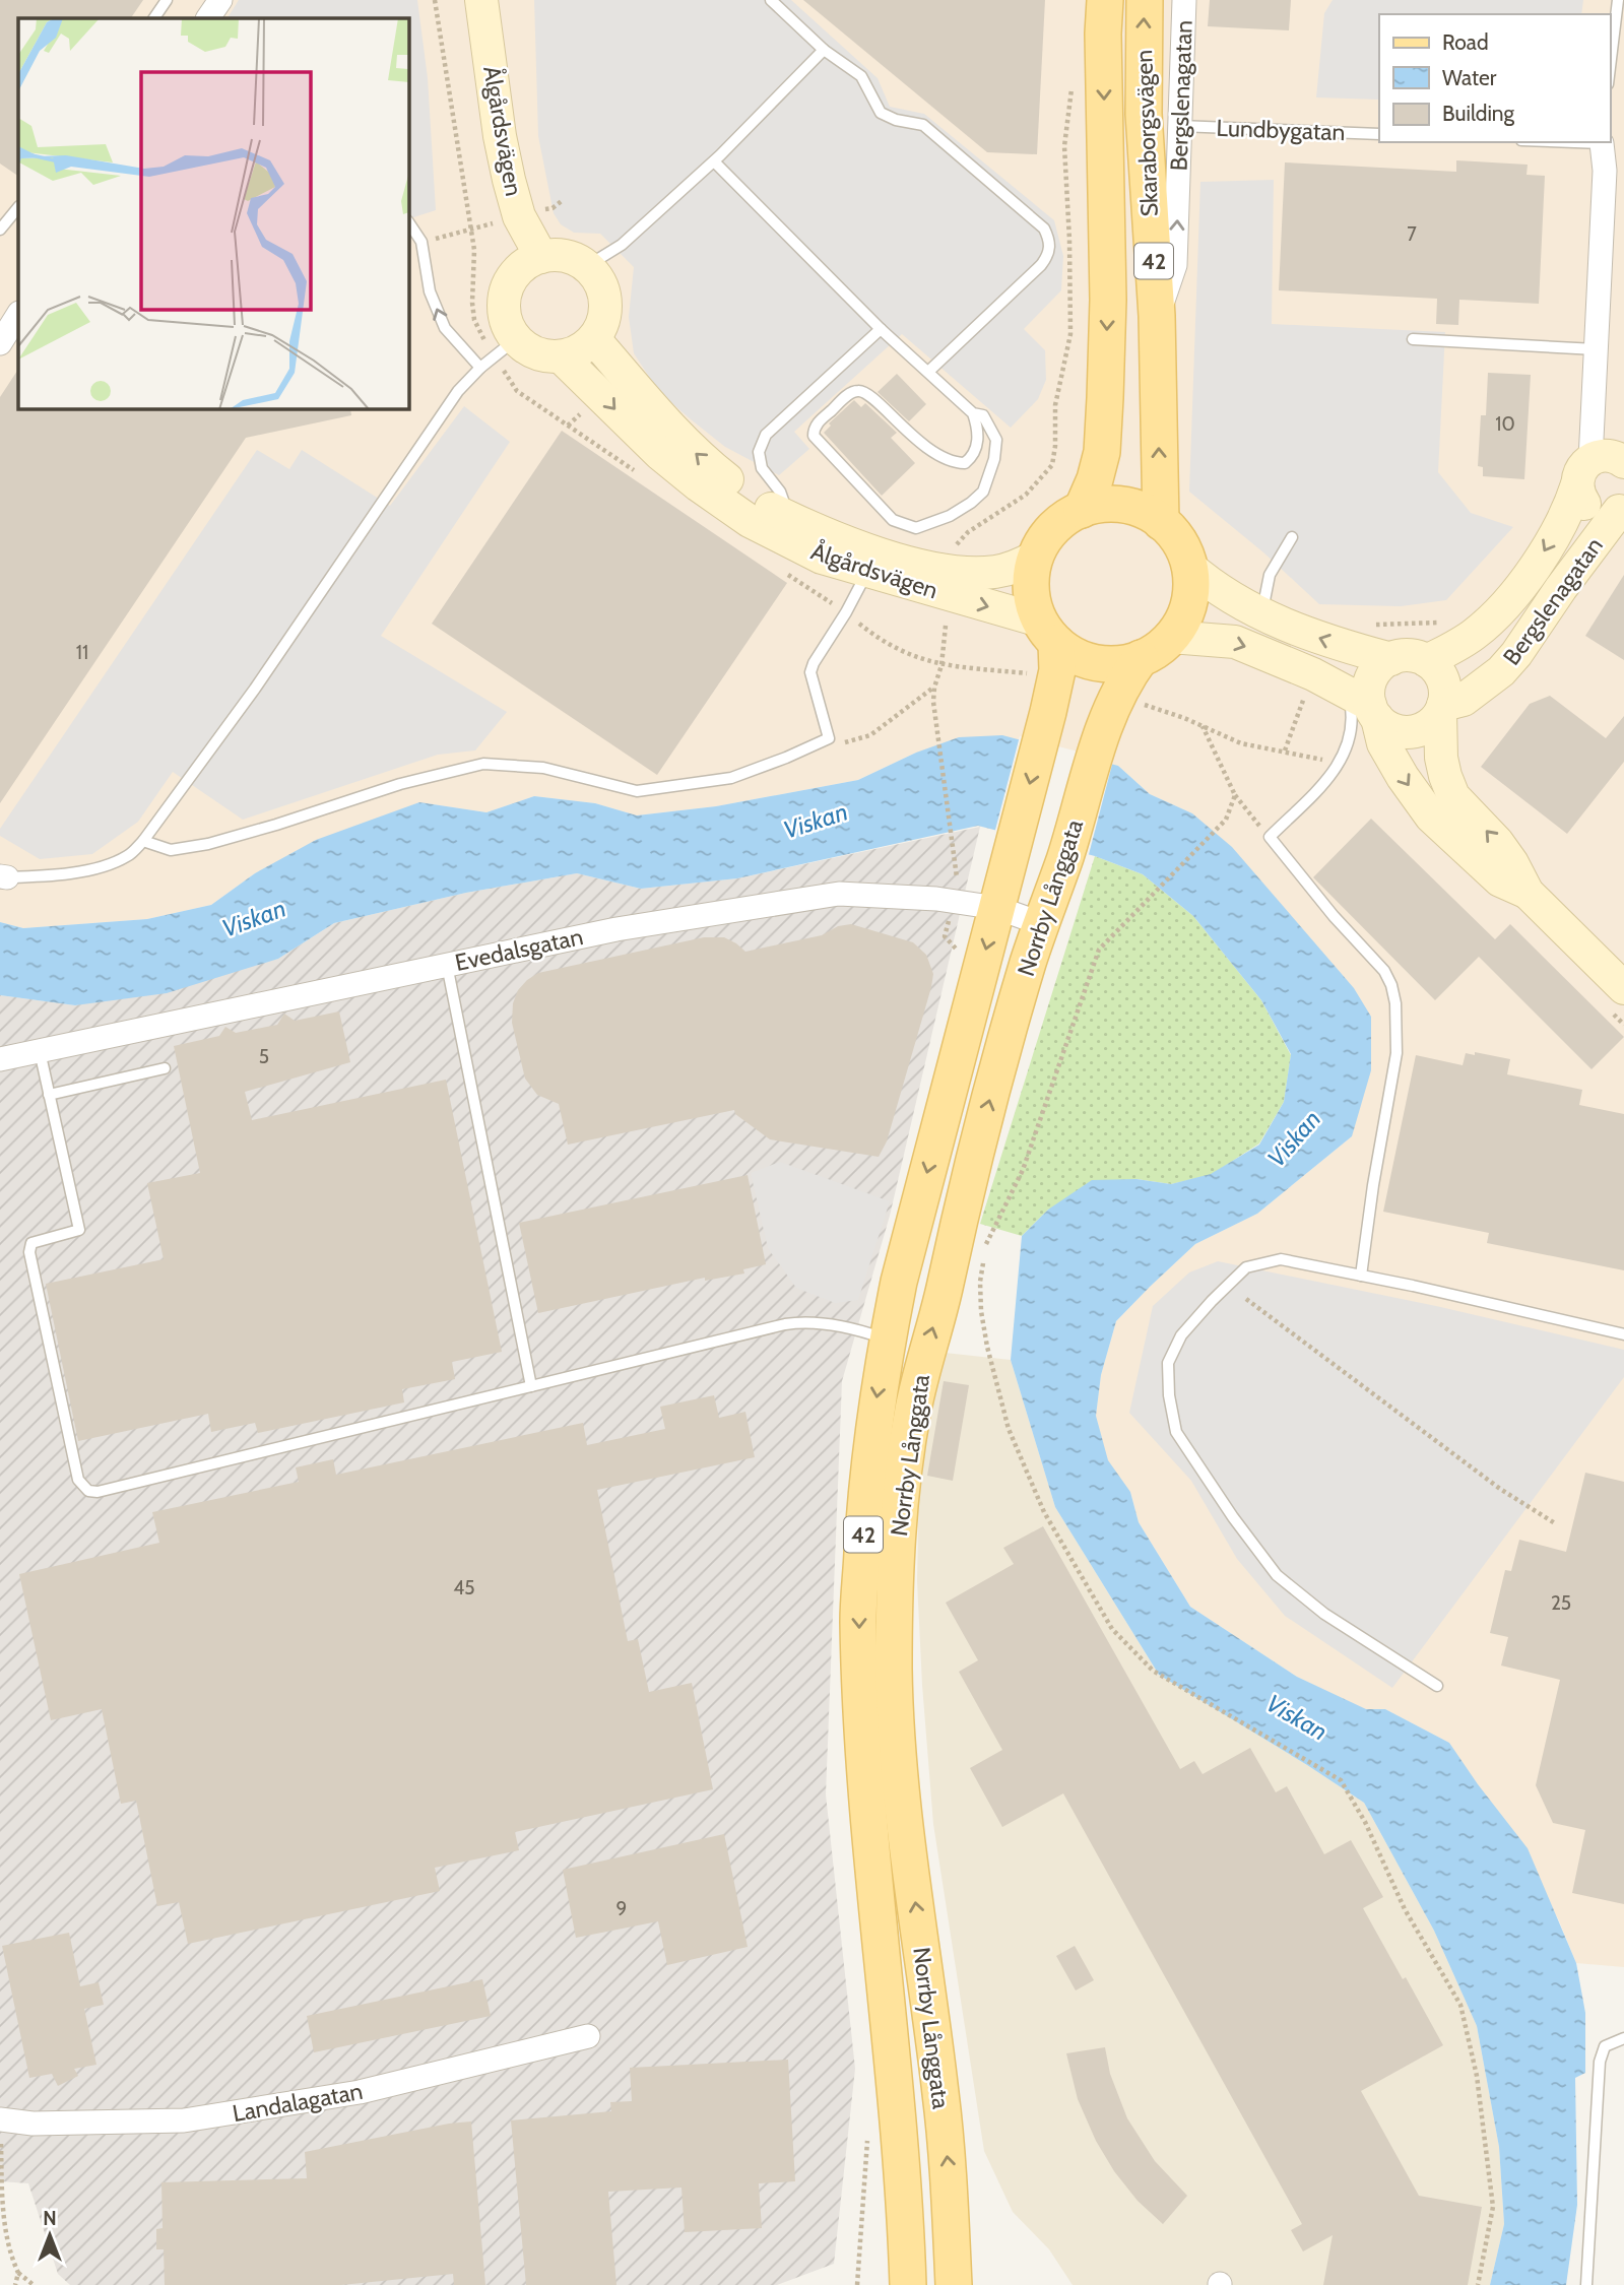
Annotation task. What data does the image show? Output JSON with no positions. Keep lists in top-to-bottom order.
{
  "streets": {
    "main road": ["Skaraborgsvägen", "42", "Norrby Långgata"],
    "street": [
      "Bergslenagatan",
      "Ålgårdsvägen",
      "Evedalsgatan",
      "Landalagatan"
    ],
    "lane": ["Lundbygatan"]
  },
  "crossings": [
    ["Bergslenagatan", "Lundbygatan"],
    ["Bergslenagatan", "Skaraborgsvägen"],
    ["Ålgårdsvägen", "Skaraborgsvägen"],
    ["Ålgårdsvägen", "42"],
    ["Ålgårdsvägen", "Norrby Långgata"],
    ["Skaraborgsvägen", "42"],
    ["Skaraborgsvägen", "Norrby Långgata"],
    ["42", "Norrby Långgata"],
    ["Norrby Långgata", "Evedalsgatan"]
  ],
  "water": ["Viskan"],
  "house_numbers": [
    "7",
    "10",
    "11",
    "5",
    "45",
    "25",
    "9"
  ],
  "legend": ["Road", "Water", "Building"],
  "north": "top"
}
